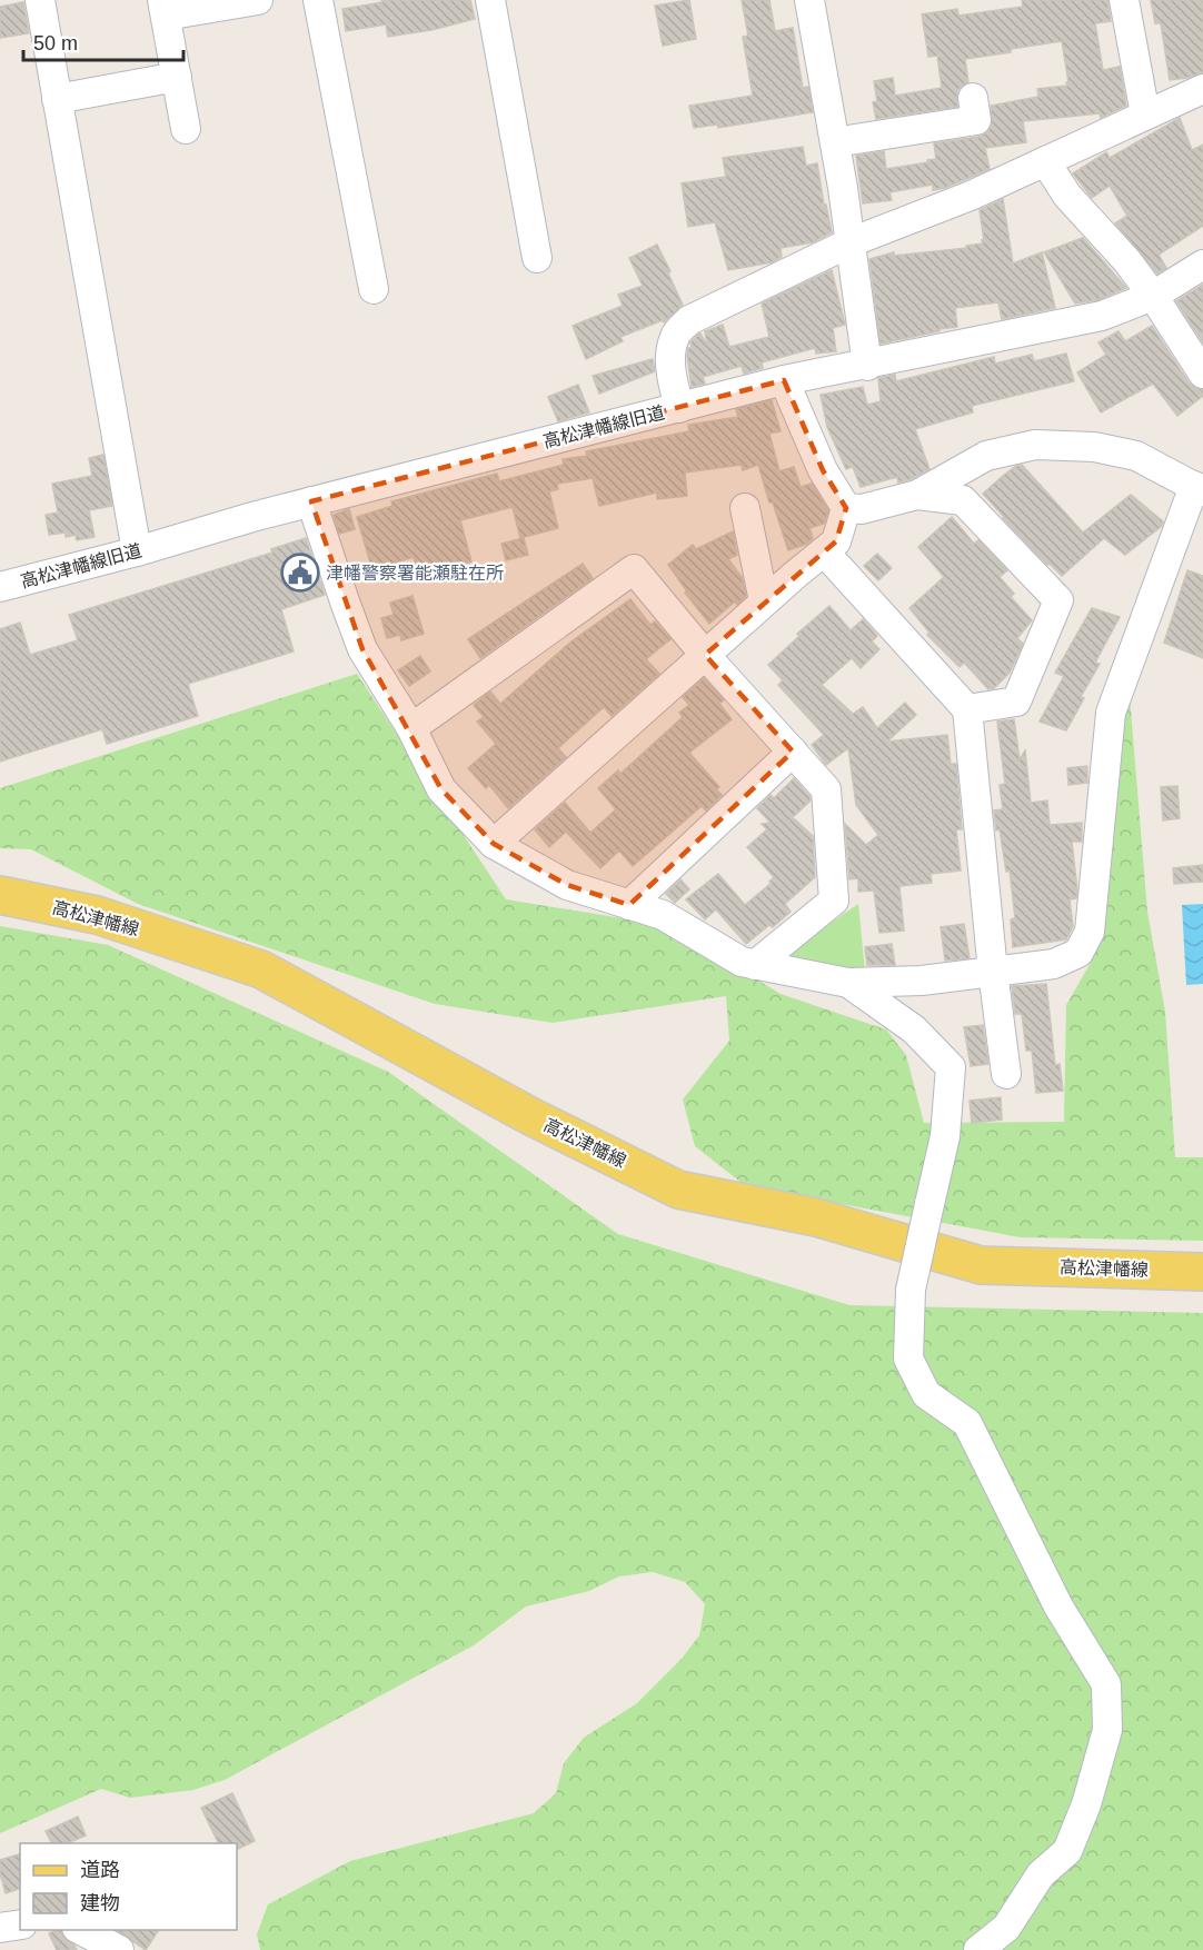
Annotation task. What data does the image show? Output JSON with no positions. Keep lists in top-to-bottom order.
{
  "streets": {
    "main road": ["高松津幡線"],
    "street": ["高松津幡線旧道"]
  },
  "places": {
    "public building": ["津幡警察署能瀬駐在所"]
  },
  "legend": ["道路", "建物"],
  "scale_bar": "50 m"
}
